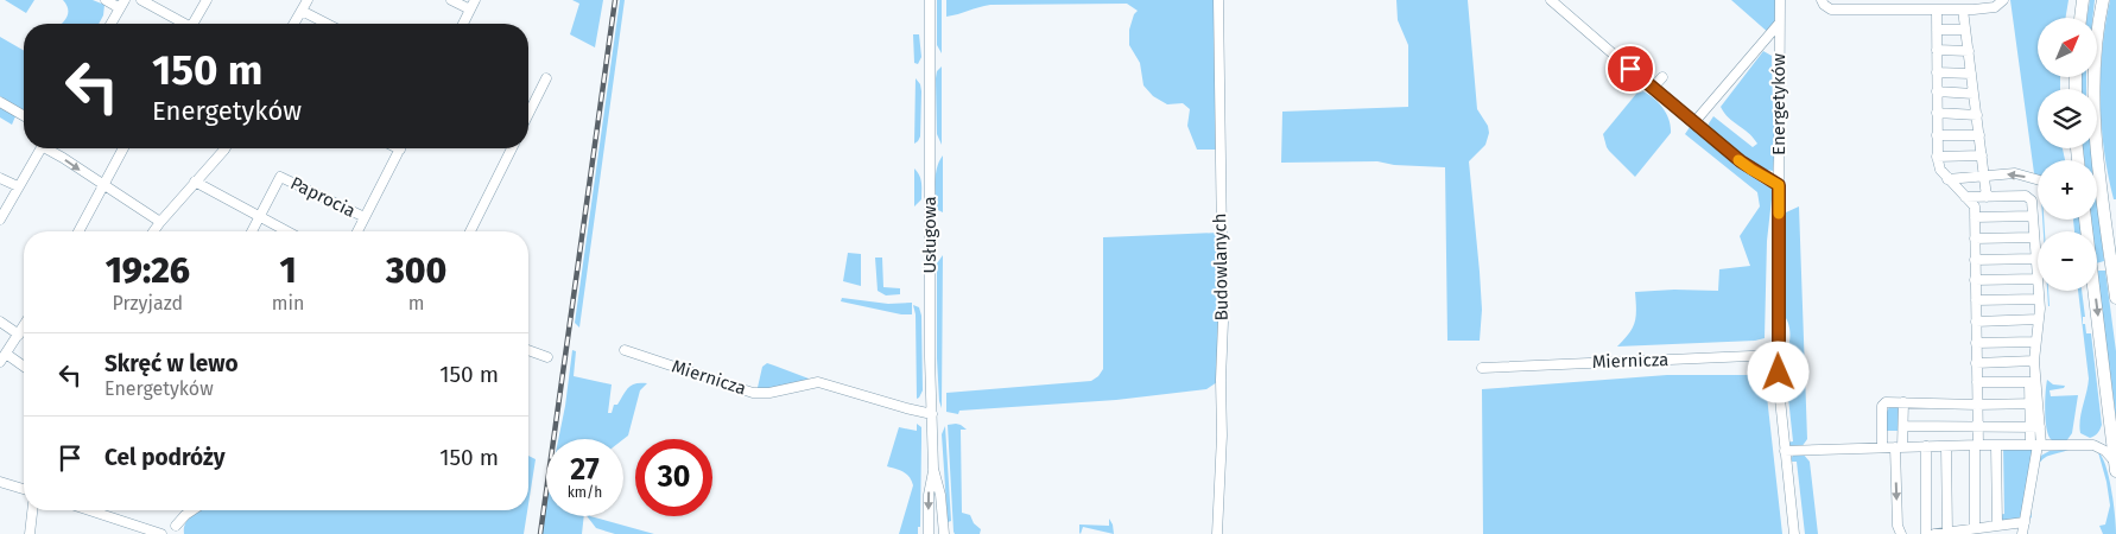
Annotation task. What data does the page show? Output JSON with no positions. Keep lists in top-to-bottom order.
{
  "streets": {
    "street": [
      "Energetyków",
      "Paprocia",
      "Usługowa",
      "Budowlanych",
      "Miernicza"
    ]
  },
  "crossings": [
    ["Energetyków", "Miernicza"],
    ["Usługowa", "Miernicza"]
  ],
  "north": "top right",
  "page": {
    "map_buttons": ["+", "−"],
    "turn": ["150 m", "Energetyków"],
    "eta": [
      "19:26",
      "Przyjazd",
      "1",
      "min",
      "300",
      "m"
    ],
    "list": [
      {
        "name": "Skręć w lewo",
        "note": "Energetyków",
        "value": "150 m"
      },
      {
        "name": "Cel podróży",
        "value": "150 m"
      }
    ],
    "speed": "27 km/h",
    "limit": "30"
  }
}
